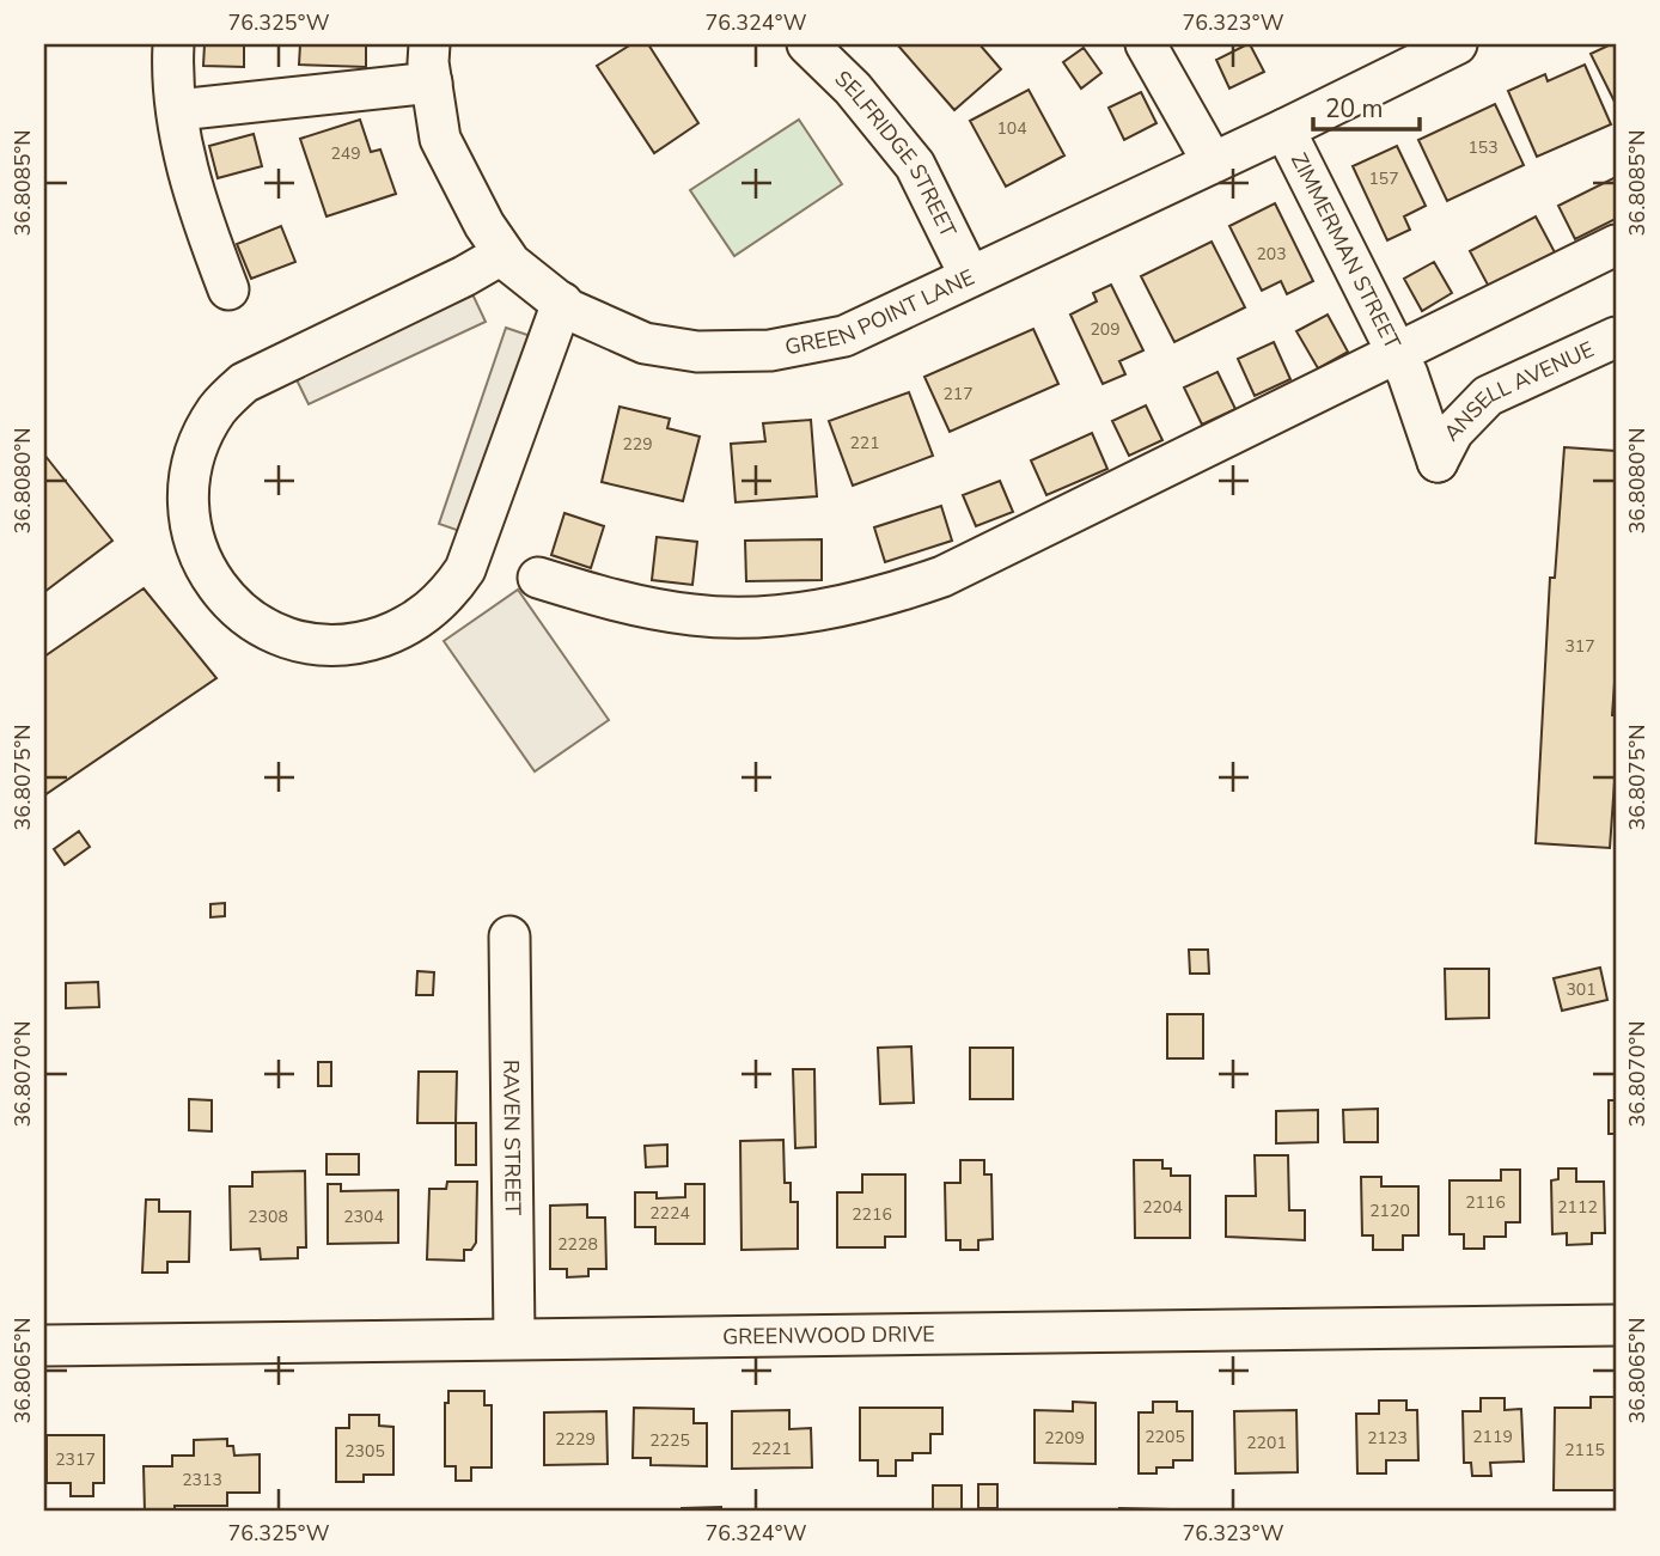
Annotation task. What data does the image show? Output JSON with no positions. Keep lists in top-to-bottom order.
{
  "streets": {
    "street": [
      "SELFRIDGE STREET",
      "ZIMMERMAN STREET",
      "GREEN POINT LANE",
      "ANSELL AVENUE",
      "RAVEN STREET",
      "GREENWOOD DRIVE"
    ]
  },
  "crossings": [
    ["SELFRIDGE STREET", "GREEN POINT LANE"],
    ["ZIMMERMAN STREET", "GREEN POINT LANE"],
    ["ZIMMERMAN STREET", "ANSELL AVENUE"],
    ["RAVEN STREET", "GREENWOOD DRIVE"]
  ],
  "house_numbers": [
    "104",
    "153",
    "249",
    "157",
    "203",
    "209",
    "217",
    "221",
    "229",
    "317",
    "301",
    "2116",
    "2204",
    "2112",
    "2120",
    "2224",
    "2216",
    "2308",
    "2304",
    "2228",
    "2205",
    "2119",
    "2209",
    "2123",
    "2229",
    "2225",
    "2201",
    "2221",
    "2115",
    "2305",
    "2317",
    "2313"
  ],
  "scale_bar": "20 m",
  "coordinates": [
    "76.325°W",
    "76.324°W",
    "76.323°W",
    "36.8085°N",
    "36.8080°N",
    "36.8075°N",
    "36.8070°N",
    "36.8065°N"
  ]
}
